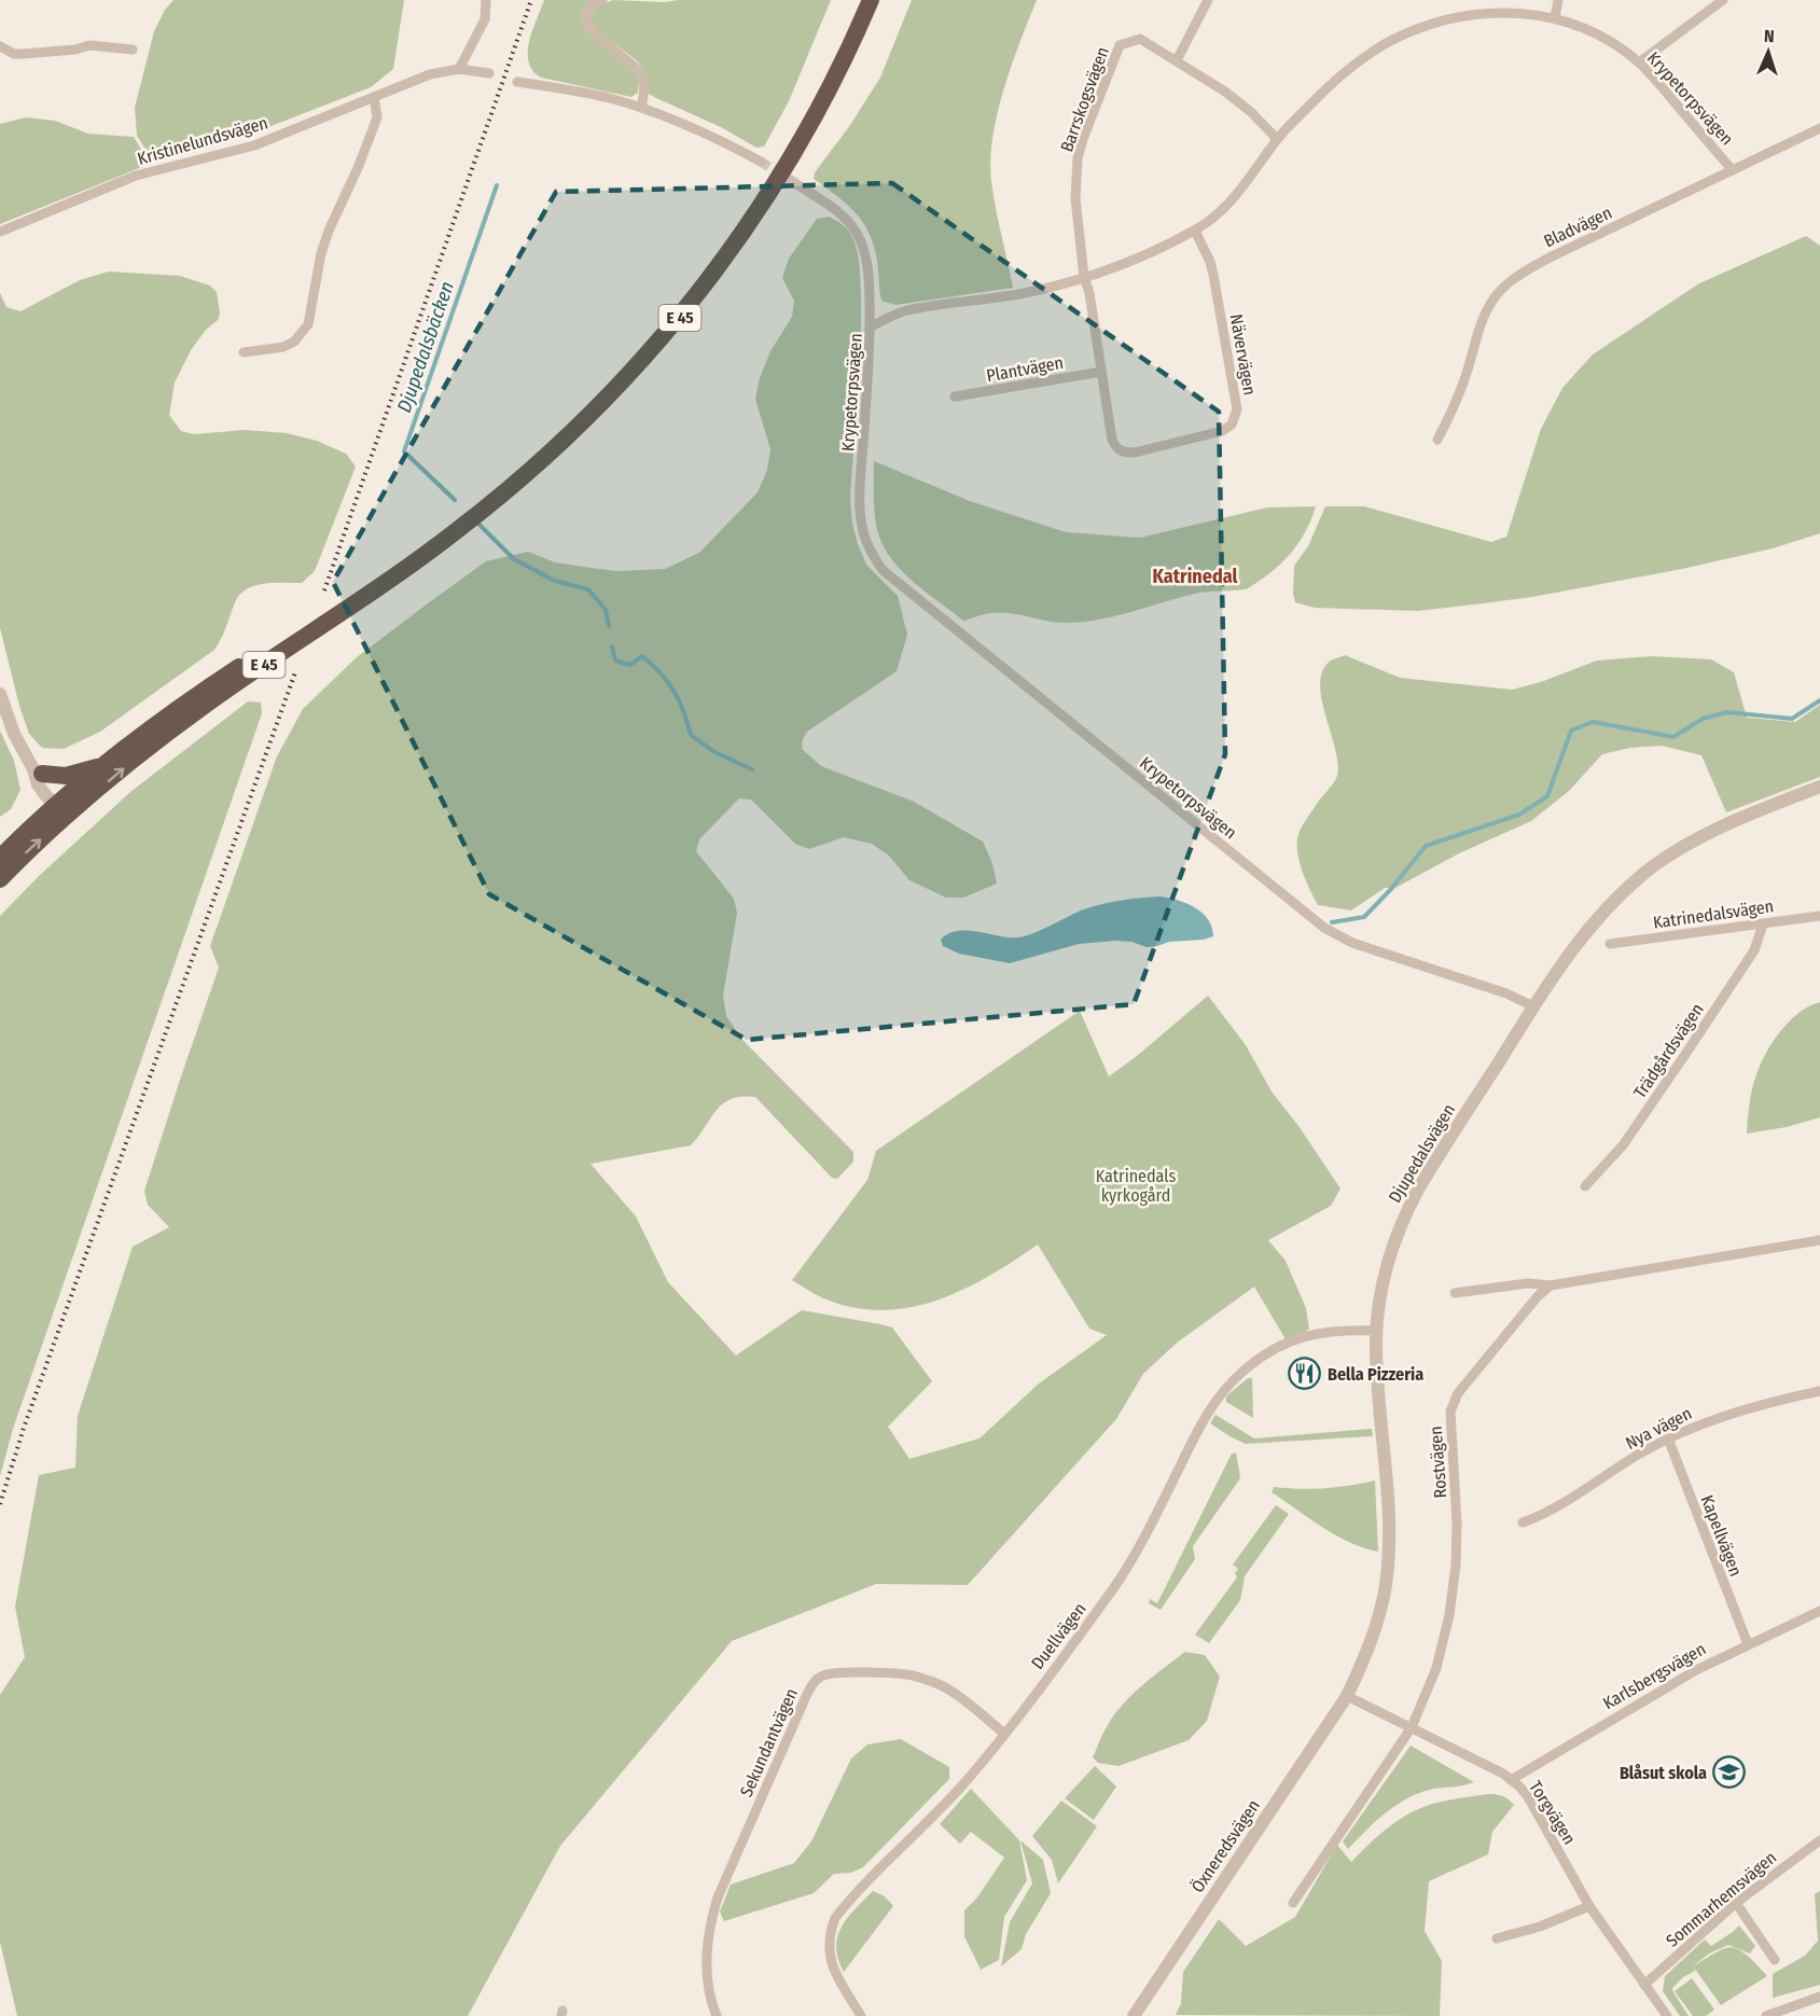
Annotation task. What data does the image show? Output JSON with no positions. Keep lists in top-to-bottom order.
{
  "streets": {
    "highway": ["E 45"],
    "street": [
      "Krypetorpsvägen",
      "Barrskogsvägen",
      "Kristinelundsvägen",
      "Bladvägen",
      "Nävervägen",
      "Plantvägen",
      "Katrinedalsvägen",
      "Trädgårdsvägen",
      "Djupedalsvägen",
      "Nya vägen",
      "Rostvägen",
      "Kapellvägen",
      "Duellvägen",
      "Karlsbergsvägen",
      "Sekundantvägen",
      "Torgvägen",
      "Öxneredsvägen",
      "Sommarhemsvägen"
    ]
  },
  "crossings": [
    ["Krypetorpsvägen", "Barrskogsvägen"],
    ["Krypetorpsvägen", "Bladvägen"],
    ["Krypetorpsvägen", "Nävervägen"],
    ["Krypetorpsvägen", "Djupedalsvägen"],
    ["Barrskogsvägen", "Nävervägen"],
    ["Nävervägen", "Plantvägen"],
    ["Katrinedalsvägen", "Trädgårdsvägen"],
    ["Djupedalsvägen", "Duellvägen"],
    ["Djupedalsvägen", "Torgvägen"],
    ["Djupedalsvägen", "Öxneredsvägen"],
    ["Nya vägen", "Kapellvägen"],
    ["Rostvägen", "Torgvägen"],
    ["Kapellvägen", "Karlsbergsvägen"],
    ["Duellvägen", "Sekundantvägen"],
    ["Karlsbergsvägen", "Torgvägen"],
    ["Torgvägen", "Öxneredsvägen"],
    ["Torgvägen", "Sommarhemsvägen"]
  ],
  "districts": ["Katrinedal"],
  "water": ["Djupedalsbäcken"],
  "parks": ["Katrinedals kyrkogård"],
  "places": {
    "restaurant": ["Bella Pizzeria"],
    "school or university": ["Blåsut skola"]
  },
  "north": "top"
}
